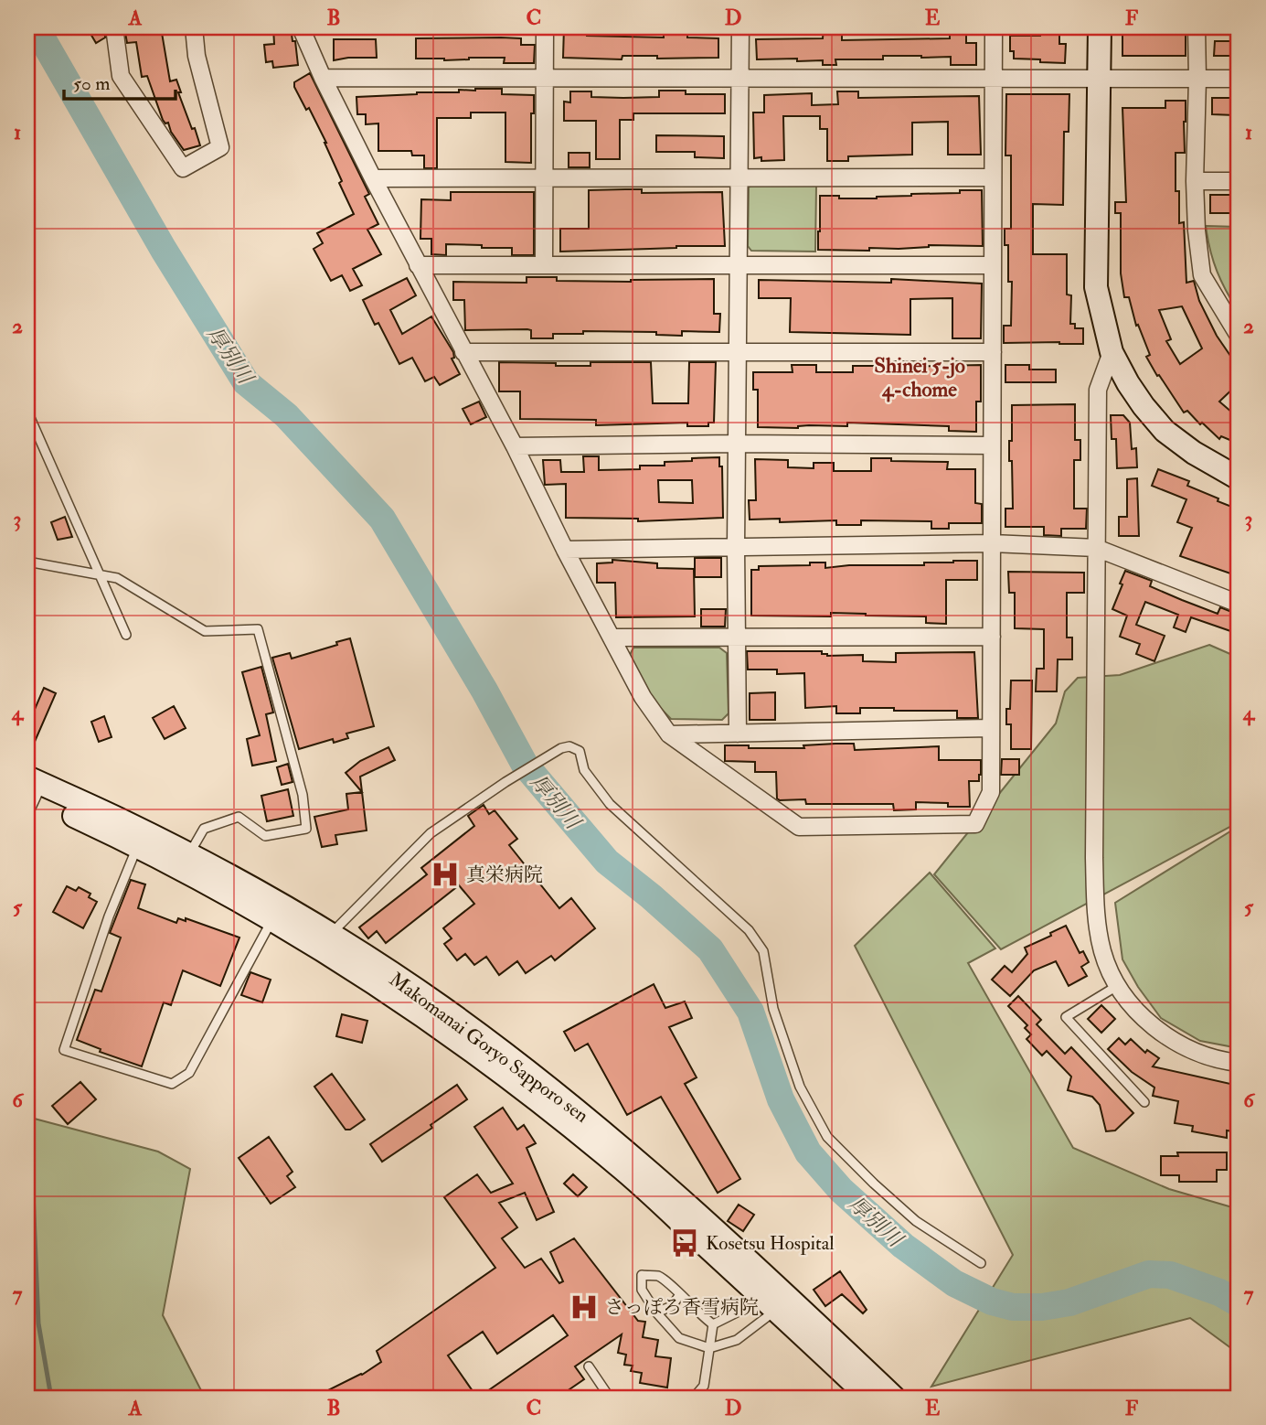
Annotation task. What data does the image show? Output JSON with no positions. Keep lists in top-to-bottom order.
{
  "streets": {
    "main road": ["Makomanai Goryo Sapporo sen"]
  },
  "districts": ["Shinei 5-jo 4-chome"],
  "water": ["厚別川"],
  "places": {
    "hospital": ["真栄病院", "さっぽろ香雪病院"],
    "bus stop": ["Kosetsu Hospital"]
  },
  "scale_bar": "50 m",
  "grid": {
    "columns": [
      "A",
      "B",
      "C",
      "D",
      "E",
      "F"
    ],
    "rows": [
      "1",
      "2",
      "3",
      "4",
      "5",
      "6",
      "7"
    ]
  }
}
